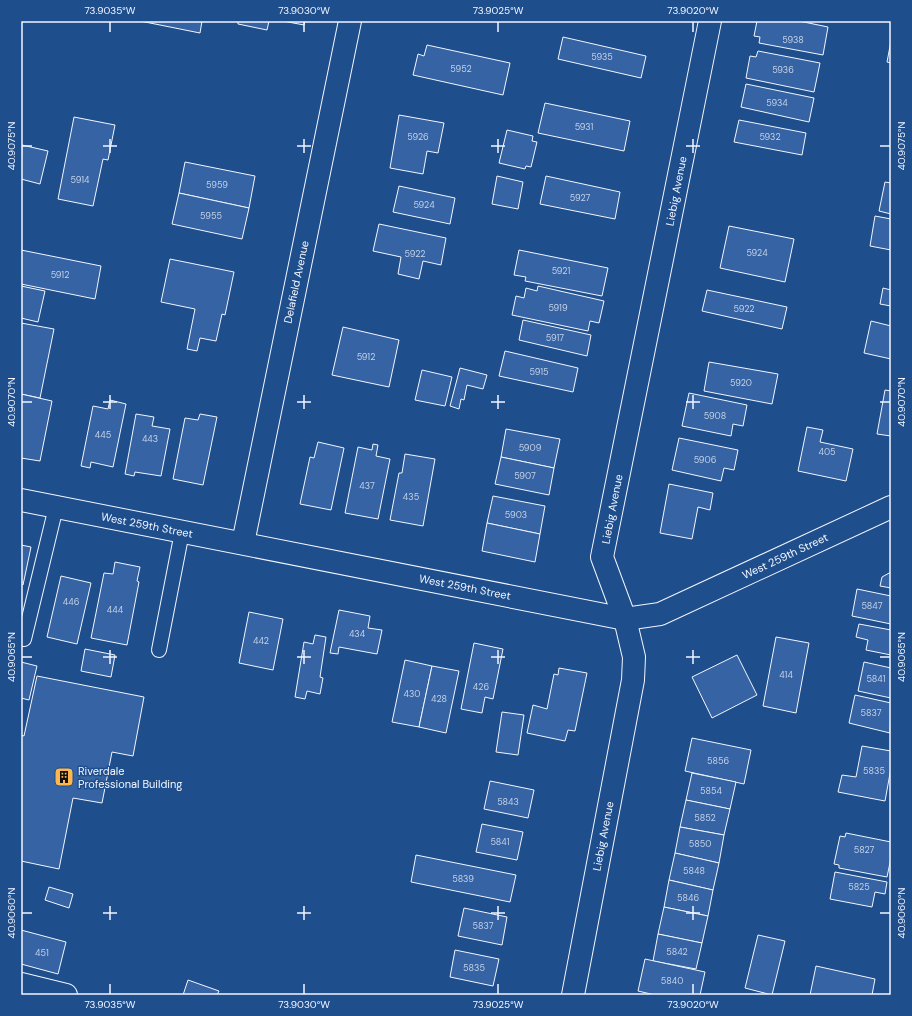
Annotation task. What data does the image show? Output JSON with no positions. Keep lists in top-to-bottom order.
{
  "streets": {
    "street": ["Liebig Avenue", "Delafield Avenue", "West 259th Street"]
  },
  "crossings": [
    ["Liebig Avenue", "West 259th Street"],
    ["Delafield Avenue", "West 259th Street"]
  ],
  "places": {
    "building": ["Riverdale Professional Building"]
  },
  "house_numbers": [
    "5938",
    "5935",
    "5952",
    "5936",
    "5934",
    "5931",
    "5926",
    "5932",
    "5914",
    "5959",
    "5927",
    "5924",
    "5955",
    "5924",
    "5922",
    "5921",
    "5912",
    "5919",
    "5922",
    "5917",
    "5912",
    "5915",
    "5920",
    "5908",
    "445",
    "443",
    "5909",
    "405",
    "5906",
    "5907",
    "437",
    "435",
    "5903",
    "446",
    "5847",
    "444",
    "434",
    "442",
    "414",
    "5841",
    "426",
    "430",
    "428",
    "5837",
    "5856",
    "5835",
    "5854",
    "5843",
    "5852",
    "5841",
    "5850",
    "5827",
    "5848",
    "5839",
    "5825",
    "5846",
    "5837",
    "5842",
    "451",
    "5835",
    "5840"
  ],
  "coordinates": [
    "73.9035°W",
    "73.9030°W",
    "73.9025°W",
    "73.9020°W",
    "40.9075°N",
    "40.9070°N",
    "40.9065°N",
    "40.9060°N"
  ]
}
